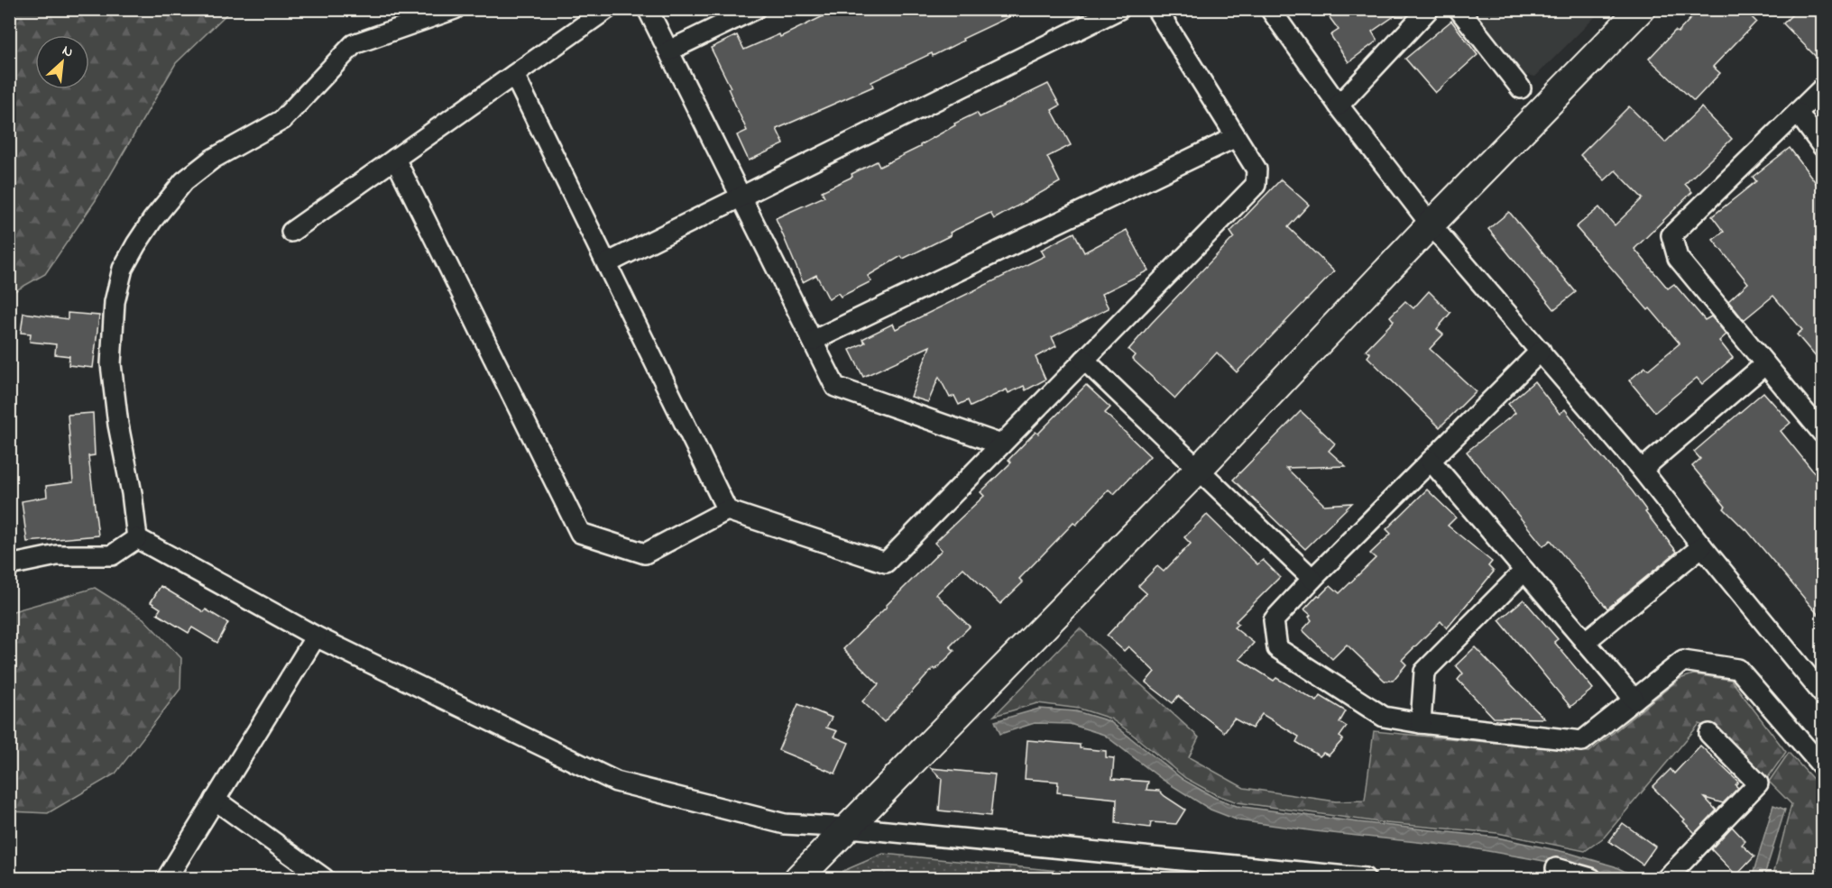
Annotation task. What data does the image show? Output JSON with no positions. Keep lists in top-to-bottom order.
{
  "north": "top right"
}
